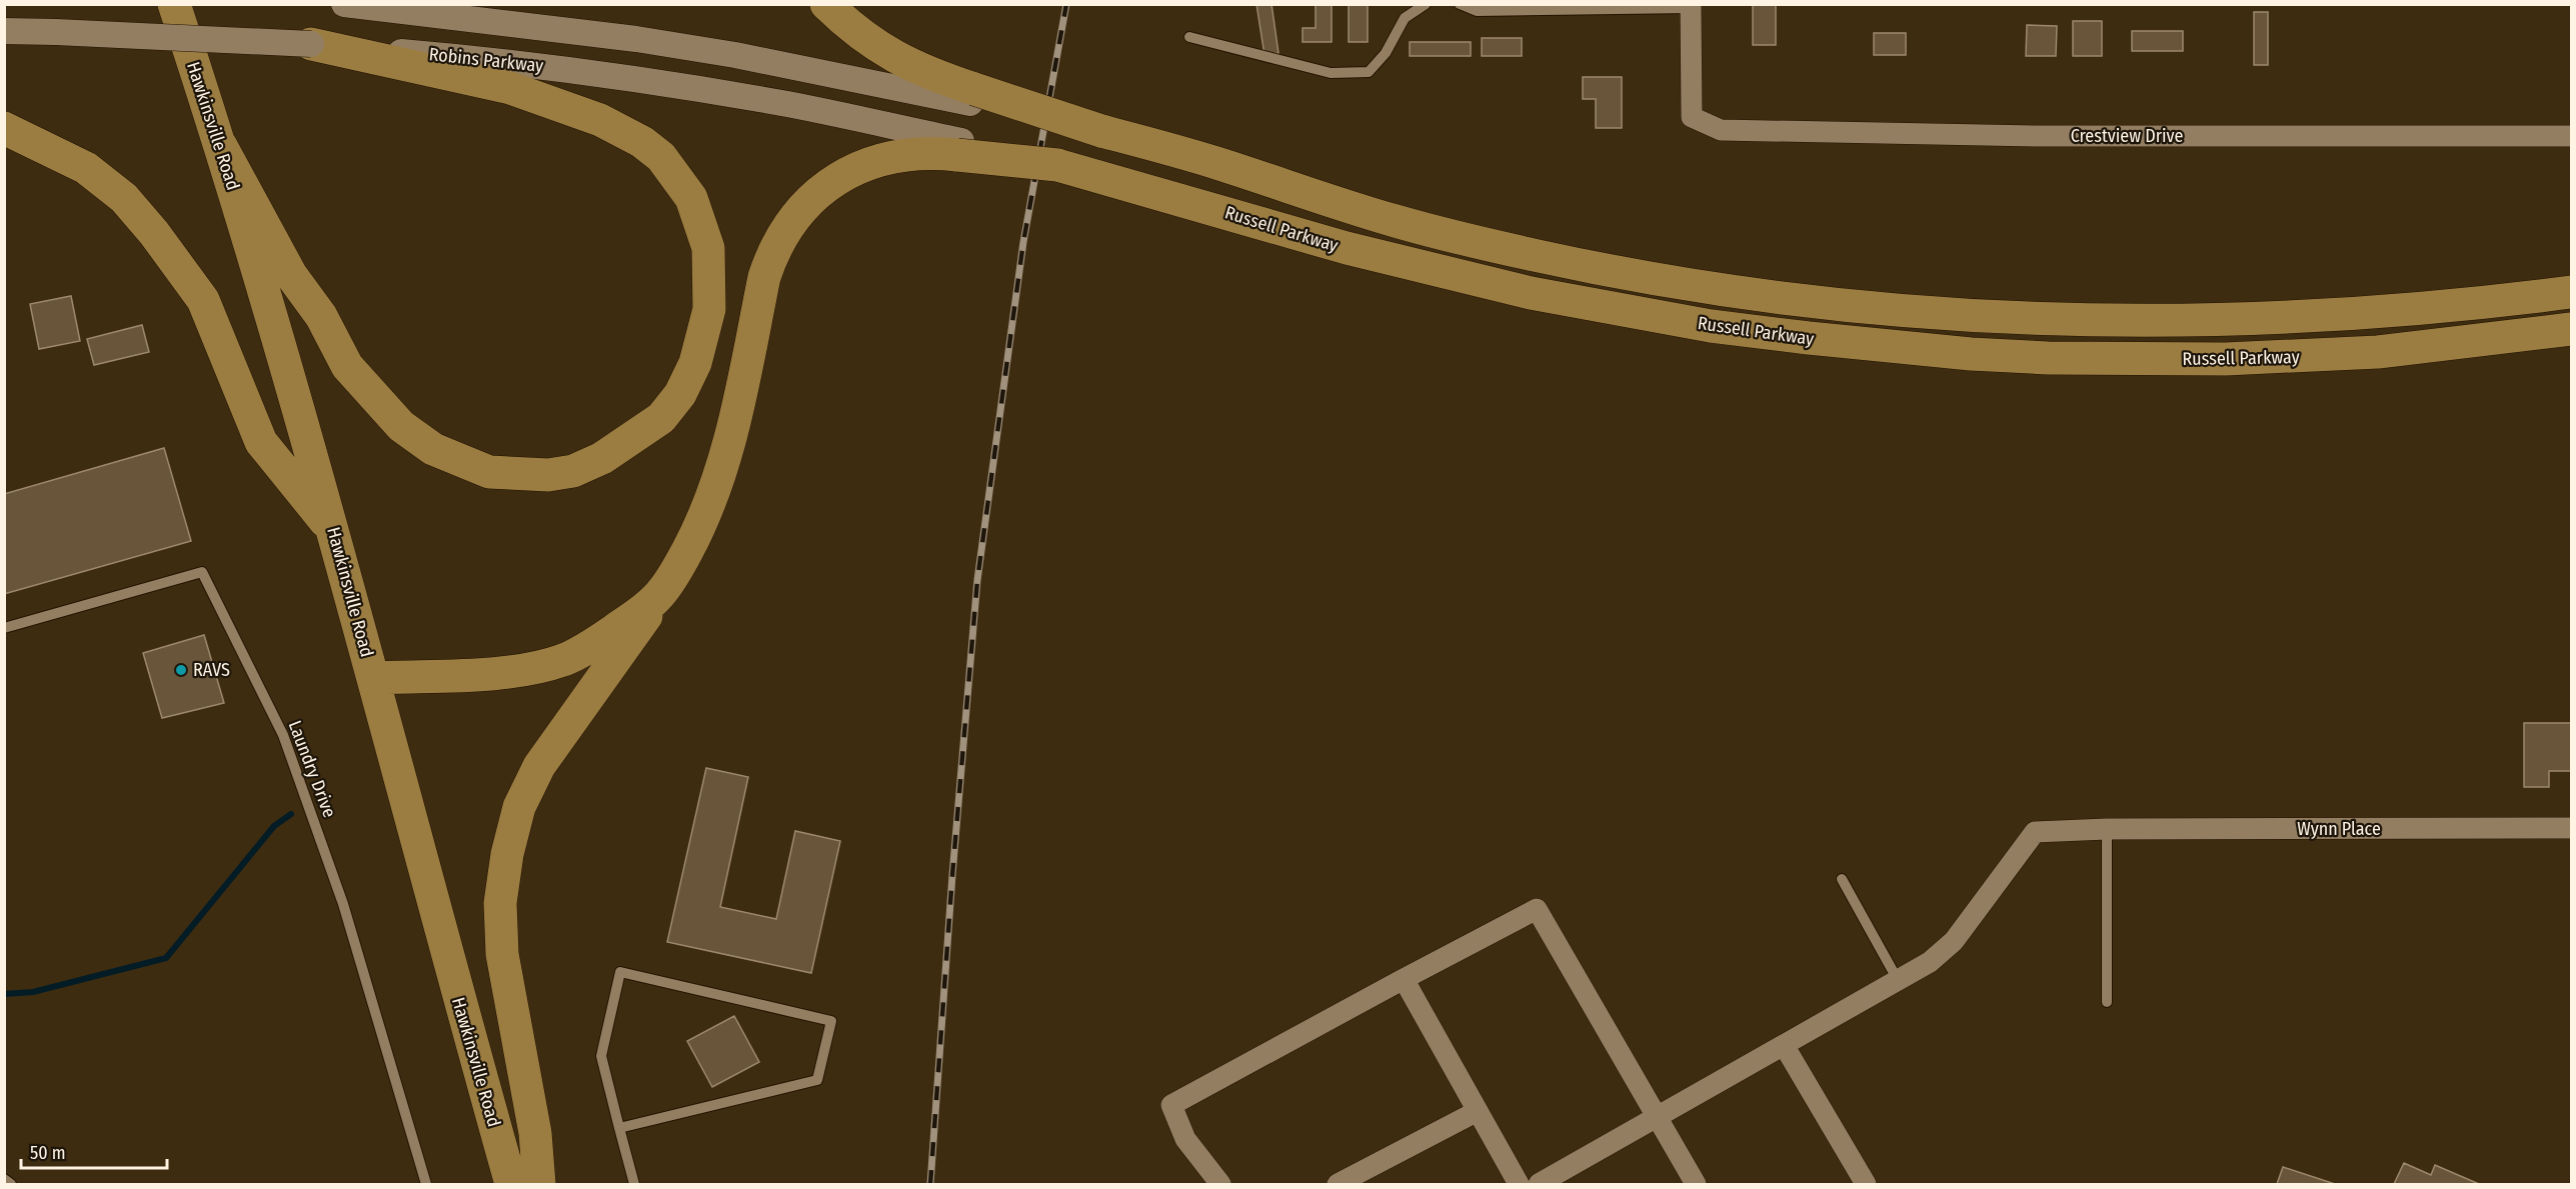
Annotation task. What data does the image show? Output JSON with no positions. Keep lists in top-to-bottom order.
{
  "streets": {
    "main road": ["Hawkinsville Road", "Russell Parkway"],
    "street": ["Robins Parkway", "Crestview Drive", "Wynn Place"],
    "lane": ["Laundry Drive"]
  },
  "crossings": [
    ["Robins Parkway", "Russell Parkway"]
  ],
  "places": ["RAVS"],
  "scale_bar": "50 m"
}
